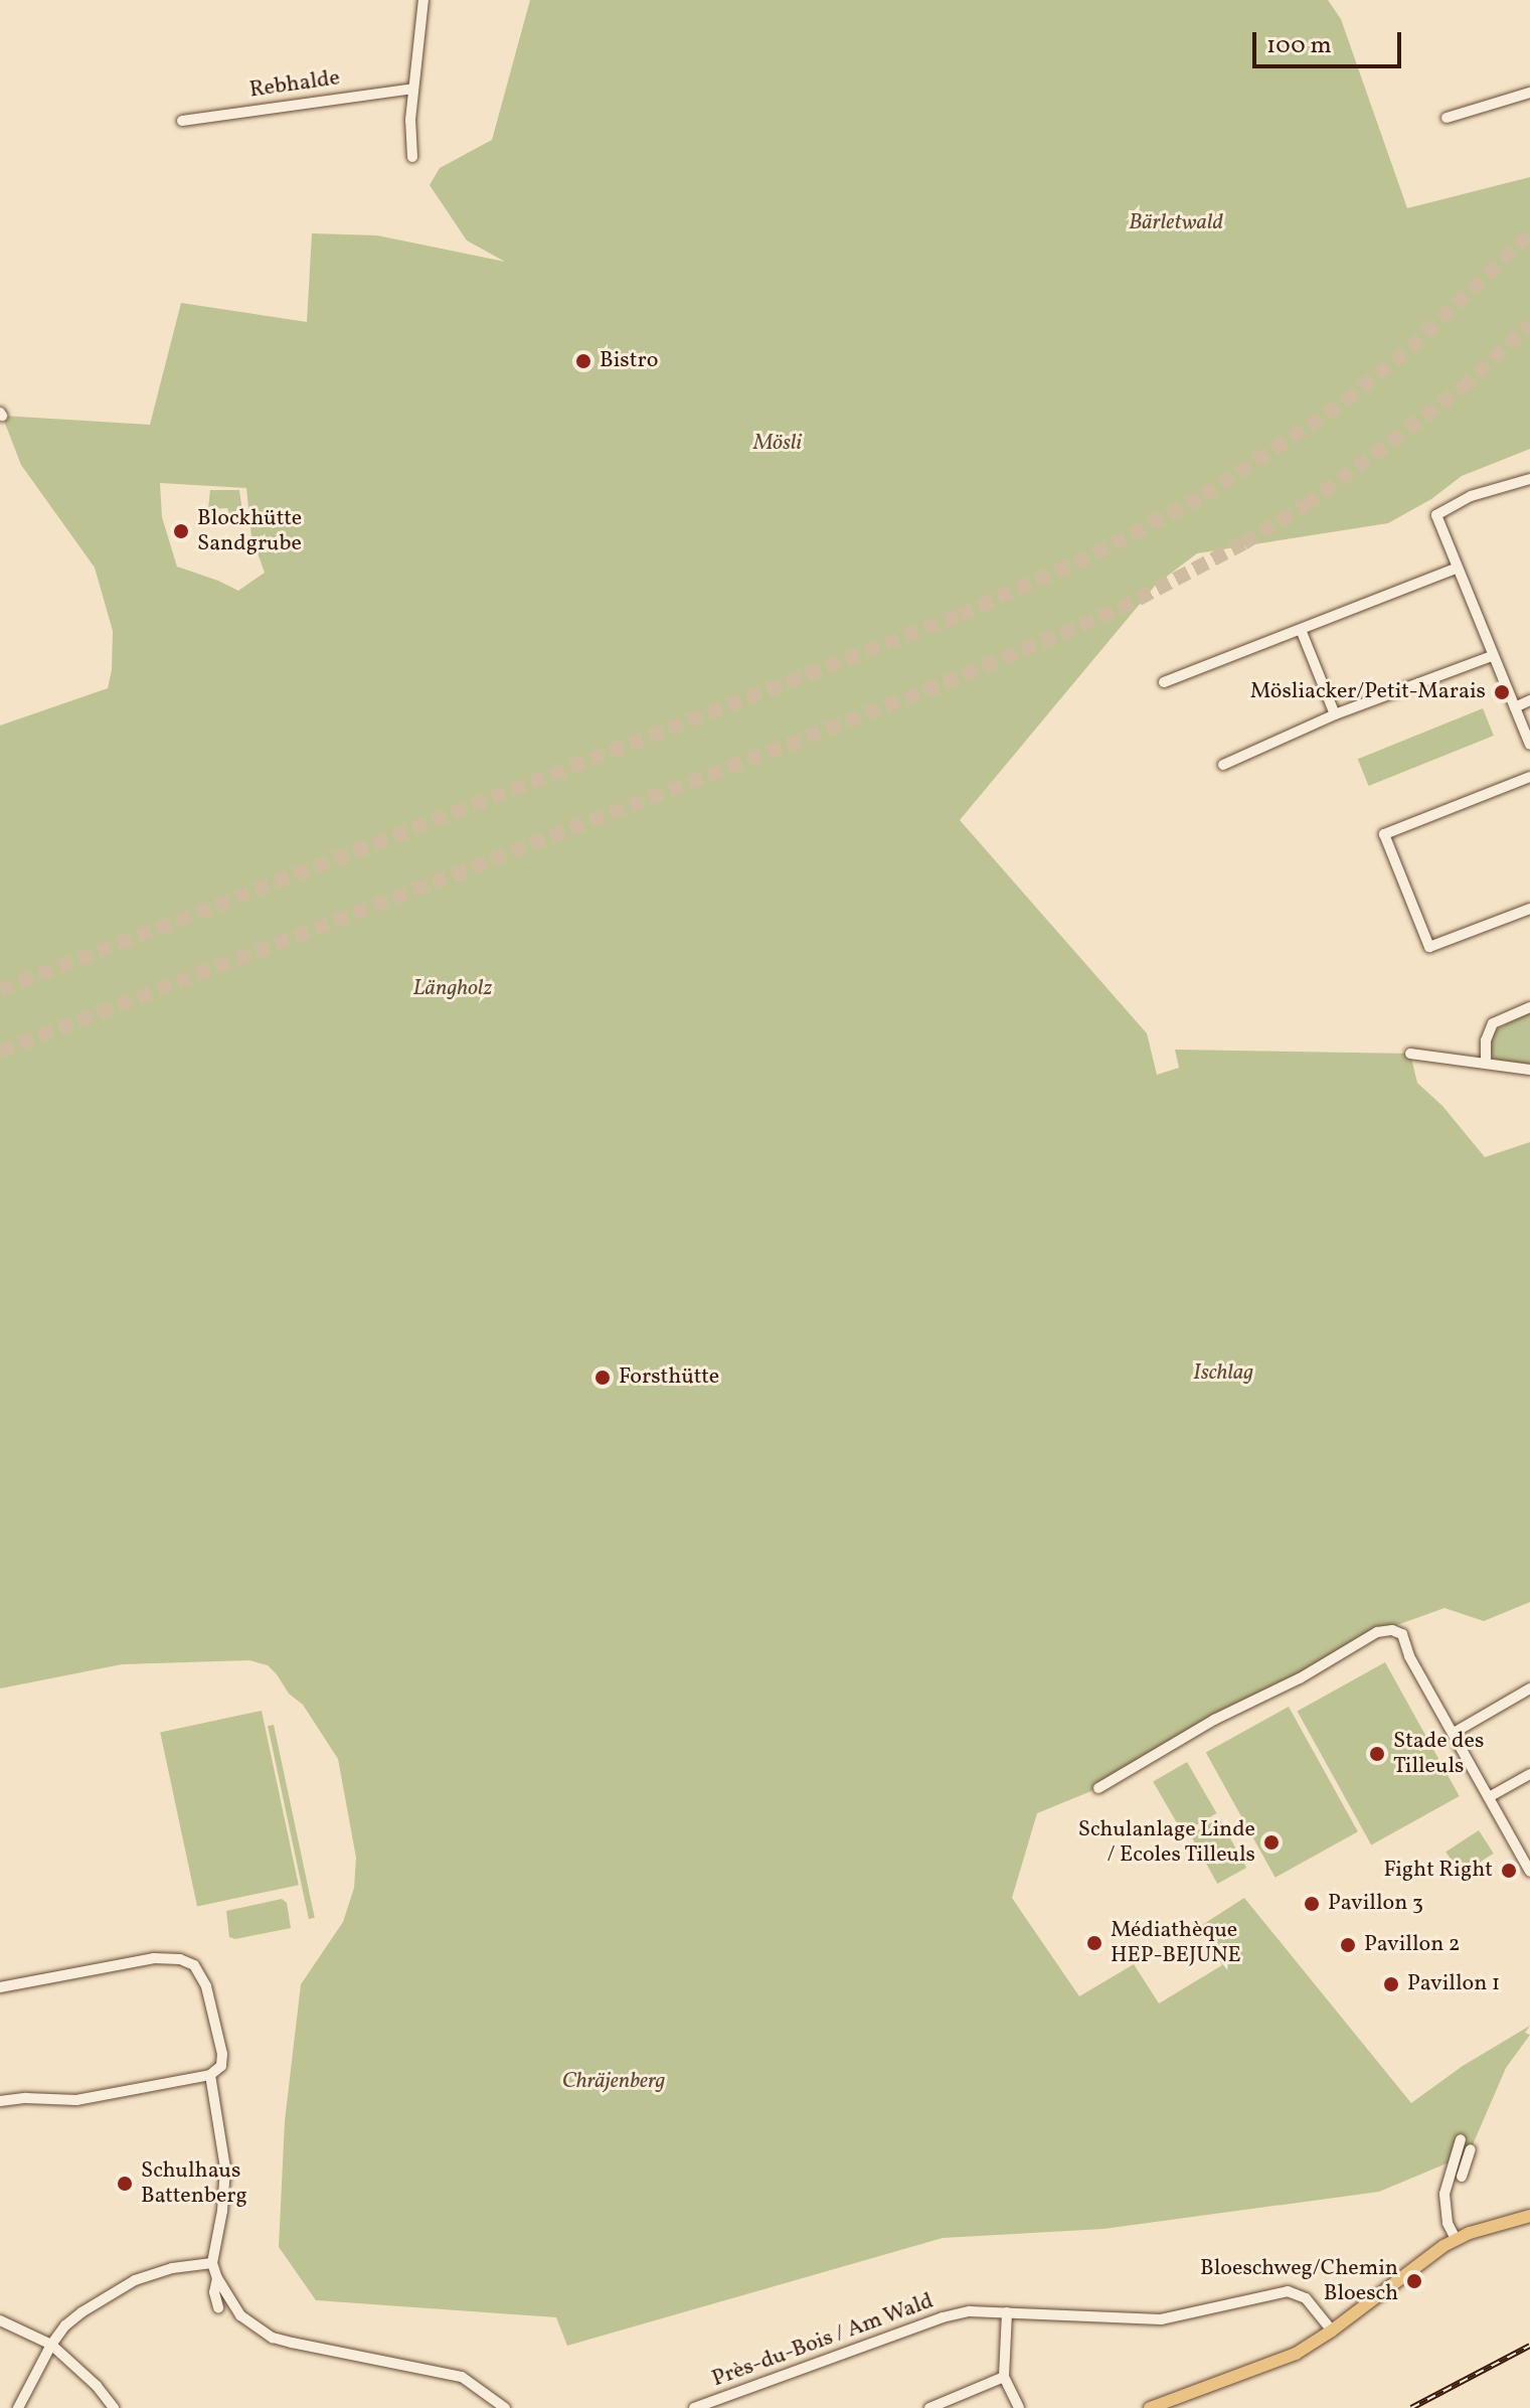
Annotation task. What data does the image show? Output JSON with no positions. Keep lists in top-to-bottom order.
{
  "streets": {
    "street": ["Rebhalde", "Près-du-Bois / Am Wald"]
  },
  "parks": [
    "Bärletwald",
    "Mösli",
    "Längholz",
    "Ischlag",
    "Chräjenberg"
  ],
  "places": [
    "Bistro",
    "Blockhütte Sandgrube",
    "Mösliacker/Petit-Marais",
    "Forsthütte",
    "Stade des Tilleuls",
    "Schulanlage Linde / Ecoles Tilleuls",
    "Fight Right",
    "Pavillon 3",
    "Médiathèque HEP-BEJUNE",
    "Pavillon 2",
    "Pavillon 1",
    "Schulhaus Battenberg",
    "Bloeschweg/Chemin Bloesch"
  ],
  "scale_bar": "100 m"
}
